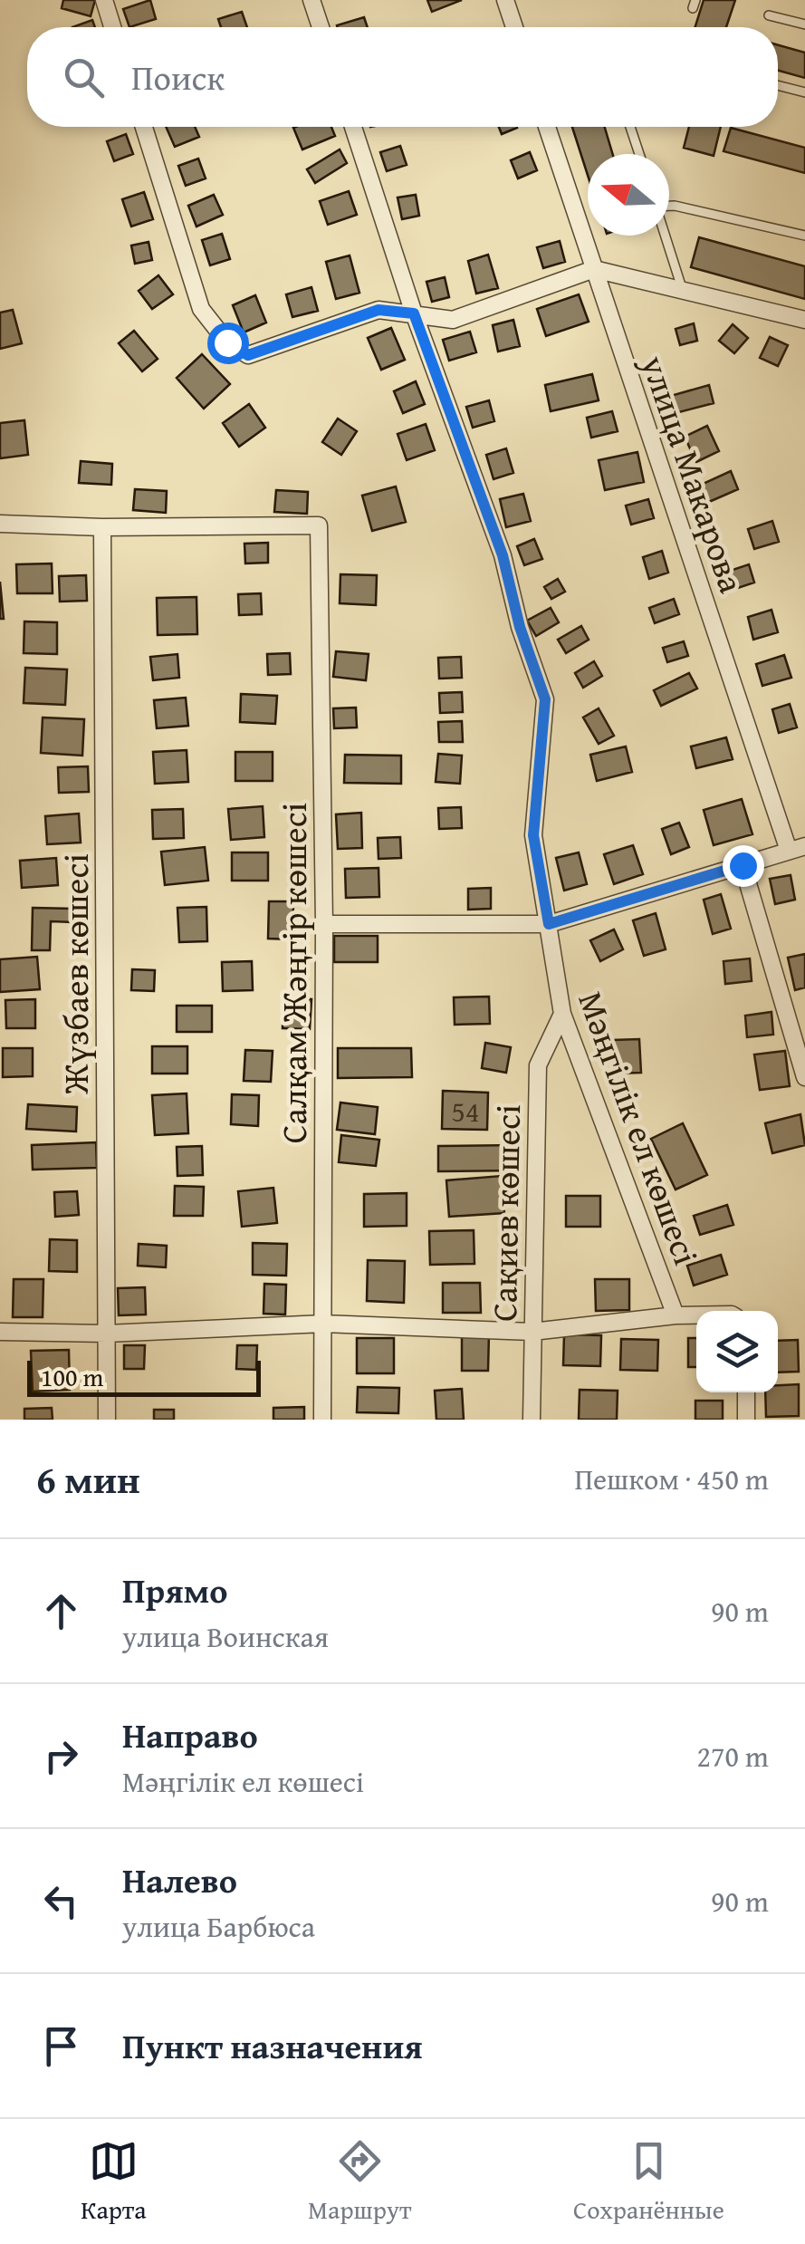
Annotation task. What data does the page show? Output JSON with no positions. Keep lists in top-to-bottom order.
{
  "streets": {
    "street": [
      "улица Макарова",
      "Салқам Жәңгір көшесі",
      "Жүзбаев көшесі",
      "Мәңгілік ел көшесі",
      "Сақиев көшесі"
    ]
  },
  "crossings": [
    ["Салқам Жәңгір көшесі", "Жүзбаев көшесі"],
    ["Мәңгілік ел көшесі", "Сақиев көшесі"]
  ],
  "house_numbers": ["54"],
  "scale_bar": "100 m",
  "north": "left",
  "page": {
    "search": "Поиск",
    "scale": "100 m",
    "heading": ["6 мин", "Пешком · 450 m"],
    "list": [
      ["Прямо", "улица Воинская", "90 m"],
      ["Направо", "Мәңгілік ел көшесі", "270 m"],
      ["Налево", "улица Барбюса", "90 m"],
      "Пункт назначения"
    ],
    "nav": ["Карта", "Маршрут", "Сохранённые"]
  }
}
